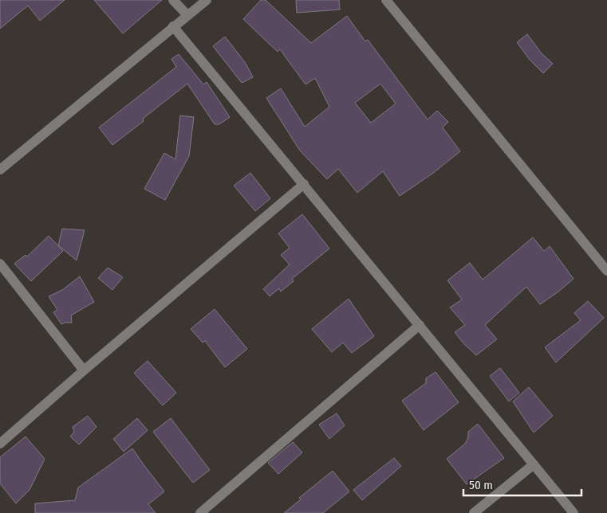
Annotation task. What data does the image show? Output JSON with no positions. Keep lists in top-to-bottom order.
{
  "scale_bar": "50 m"
}
